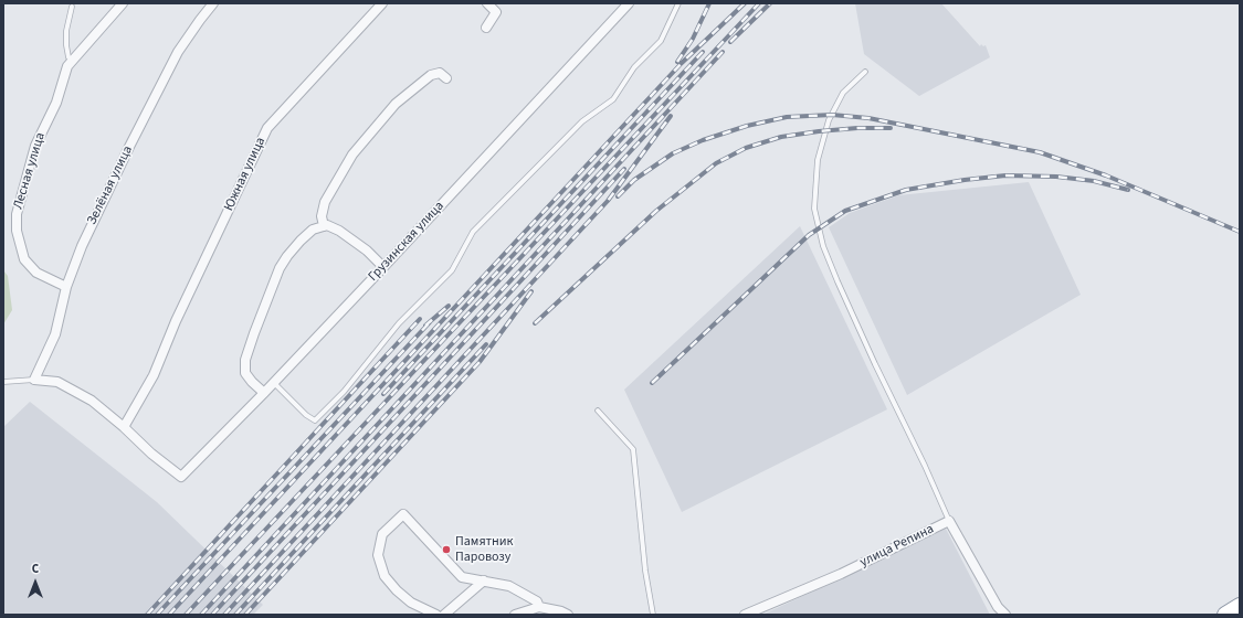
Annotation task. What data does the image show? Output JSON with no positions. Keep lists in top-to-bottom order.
{
  "streets": {
    "street": [
      "Лесная улица",
      "Южная улица",
      "Зелёная улица",
      "Грузинская улица",
      "улица Репина"
    ]
  },
  "crossings": [
    ["Лесная улица", "Зелёная улица"],
    ["Южная улица", "Грузинская улица"]
  ],
  "places": ["Памятник Паровозу"],
  "north": "top"
}
